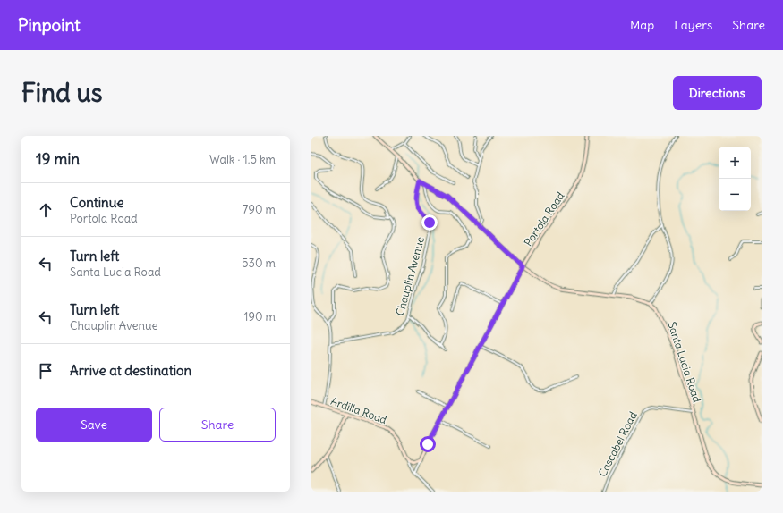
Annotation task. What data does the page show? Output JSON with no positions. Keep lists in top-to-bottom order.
{
  "streets": {
    "street": [
      "Portola Road",
      "Chauplin Avenue",
      "Santa Lucia Road",
      "Ardilla Road",
      "Cascabel Road"
    ]
  },
  "crossings": [
    ["Portola Road", "Ardilla Road"],
    ["Santa Lucia Road", "Cascabel Road"]
  ],
  "page": {
    "header": "Pinpoint",
    "nav": ["Map", "Layers", "Share"],
    "buttons": [
      "Directions",
      ["Save", "Share"]
    ],
    "title": "Find us",
    "heading": ["19 min", "Walk · 1.5 km"],
    "map_buttons": ["+", "−"],
    "list": [
      ["Continue", "Portola Road", "790 m"],
      ["Turn left", "Santa Lucia Road", "530 m"],
      ["Turn left", "Chauplin Avenue", "190 m"],
      "Arrive at destination"
    ]
  }
}
